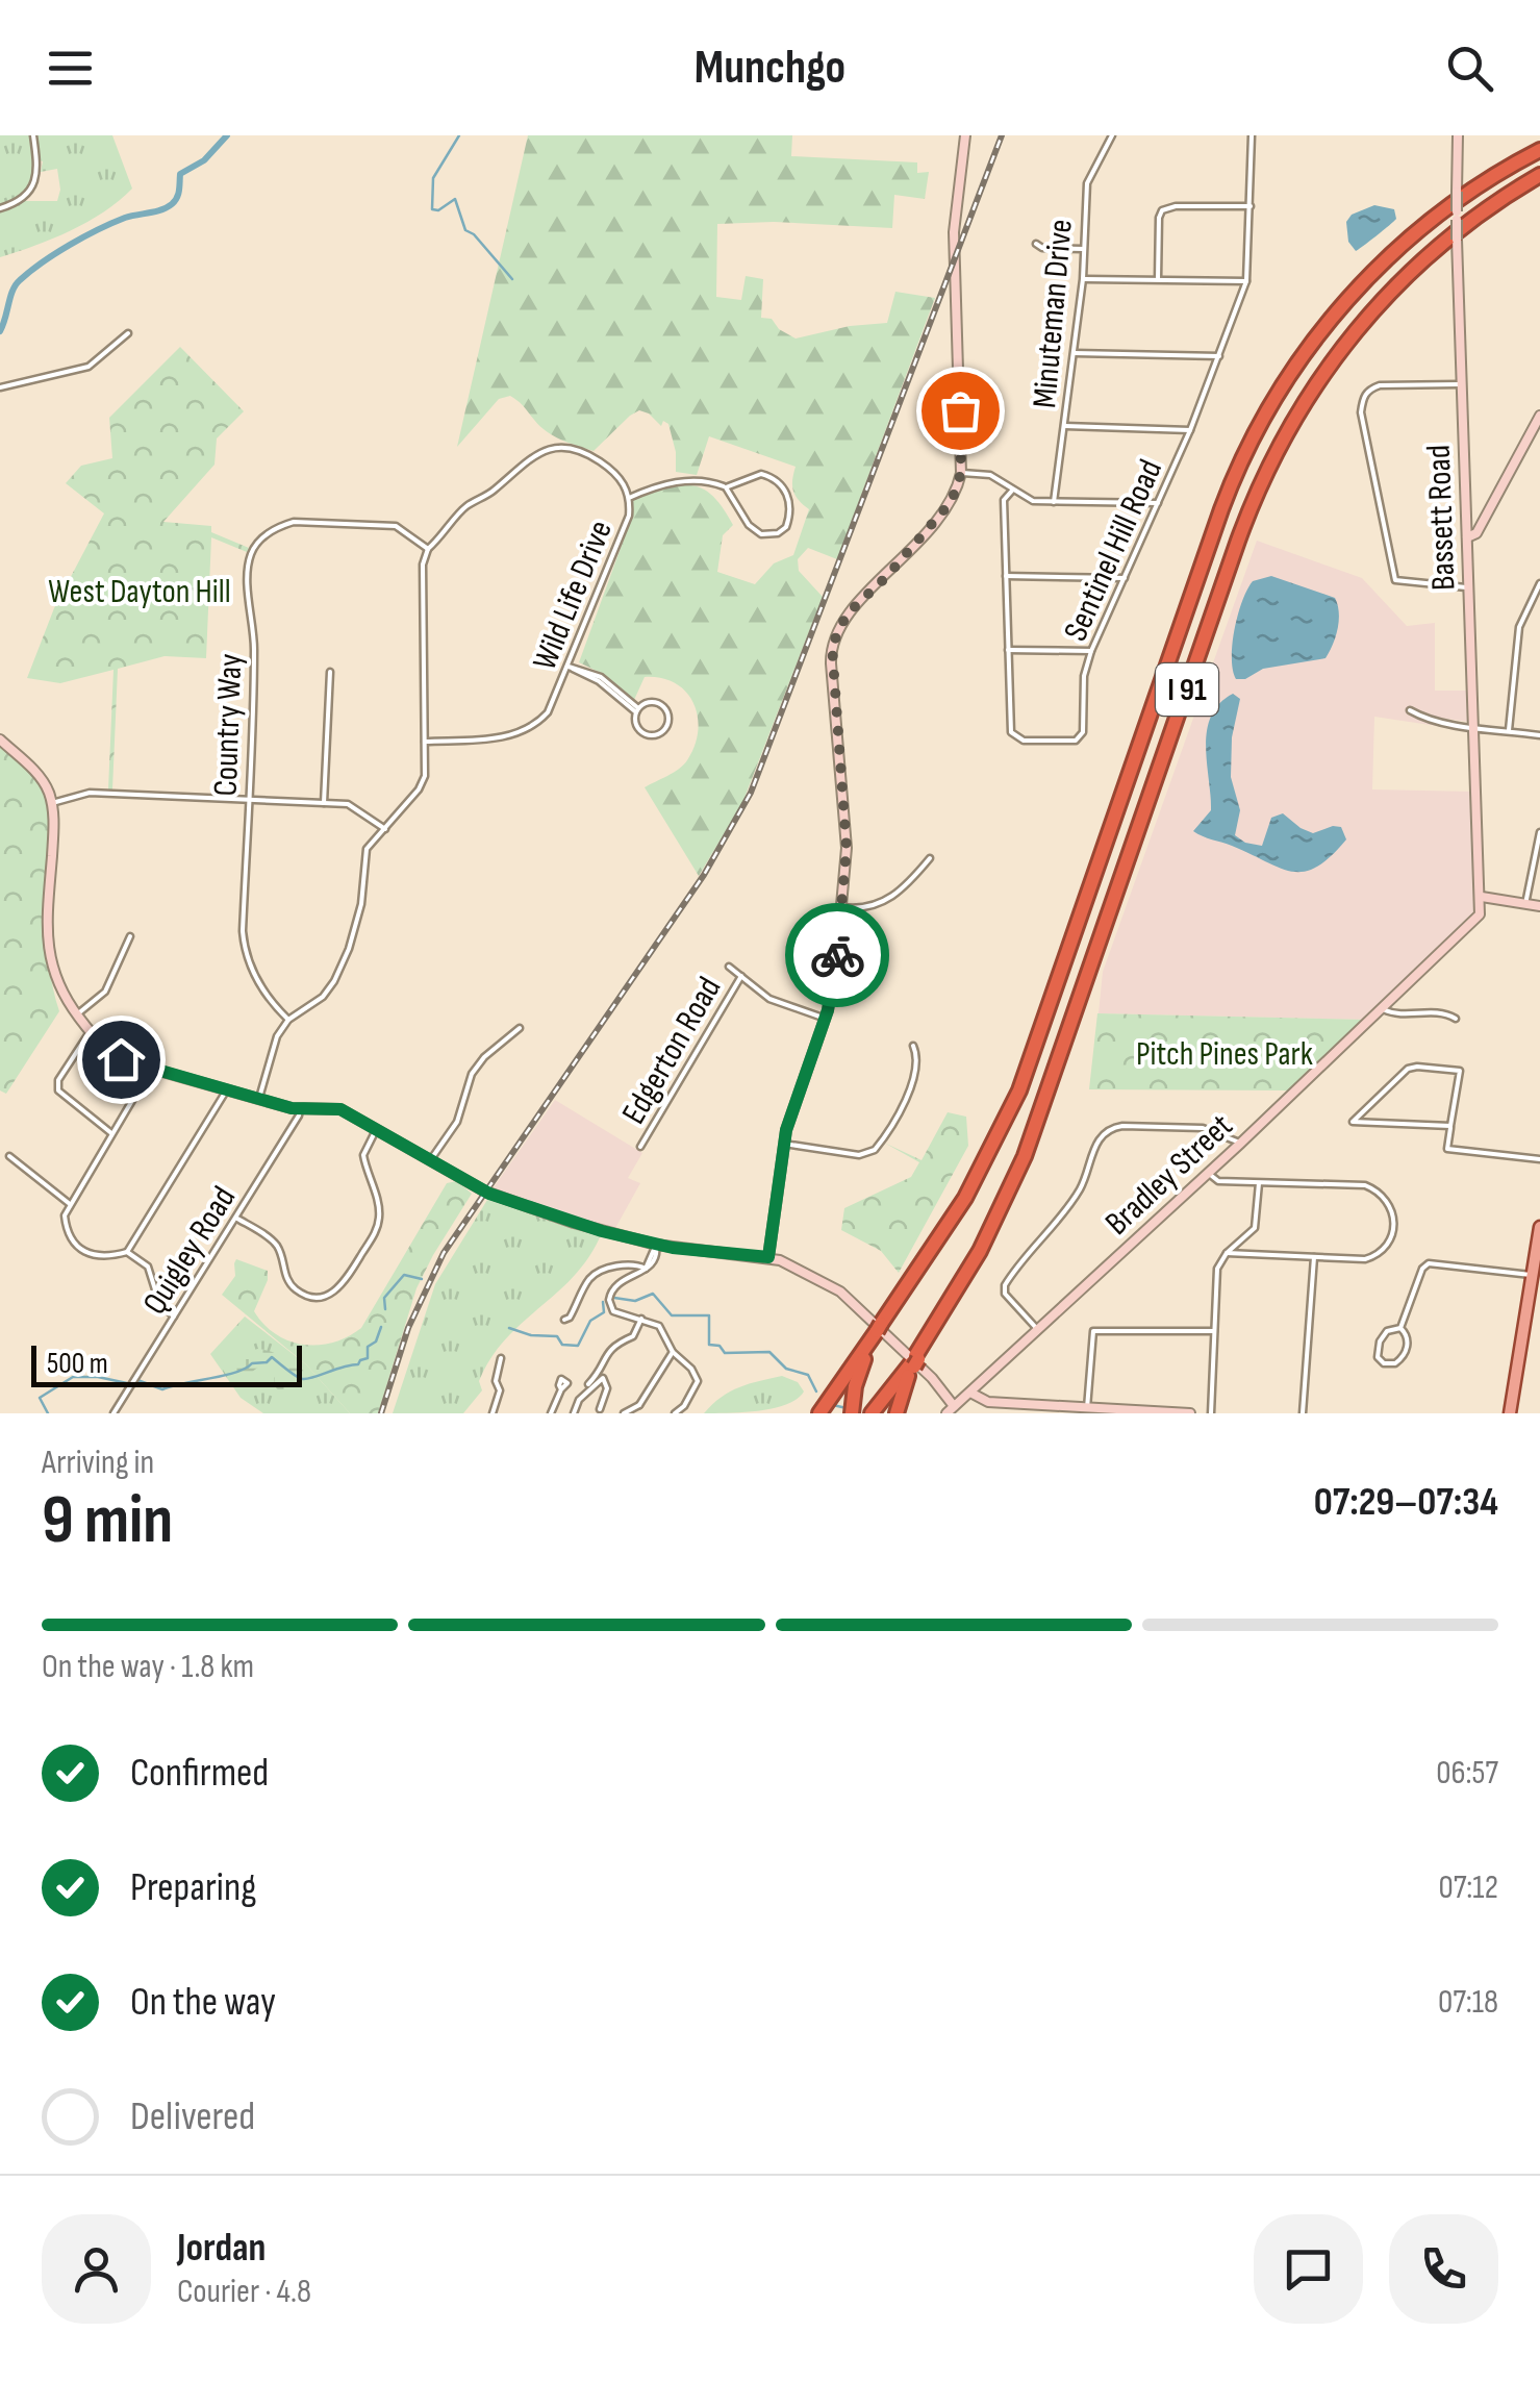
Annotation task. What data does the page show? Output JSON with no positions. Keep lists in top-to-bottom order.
{
  "streets": {
    "highway": ["I 91"],
    "street": [
      "Minuteman Drive",
      "Bassett Road",
      "Sentinel Hill Road",
      "Wild Life Drive",
      "Country Way",
      "Edgerton Road",
      "Bradley Street",
      "Quigley Road"
    ]
  },
  "crossings": [
    ["Bassett Road", "Bradley Street"],
    ["Wild Life Drive", "Country Way"]
  ],
  "parks": ["West Dayton Hill", "Pitch Pines Park"],
  "scale_bar": "500 m",
  "page": {
    "header": "Munchgo",
    "scale": "500 m",
    "heading": ["9 min", "Arriving in", "07:29–07:34"],
    "panel": ["Jordan", "Courier · 4.8"],
    "bar": "On the way · 1.8 km",
    "list": [
      ["Confirmed", "06:57"],
      ["Preparing", "07:12"],
      ["On the way", "07:18"],
      "Delivered"
    ]
  }
}
